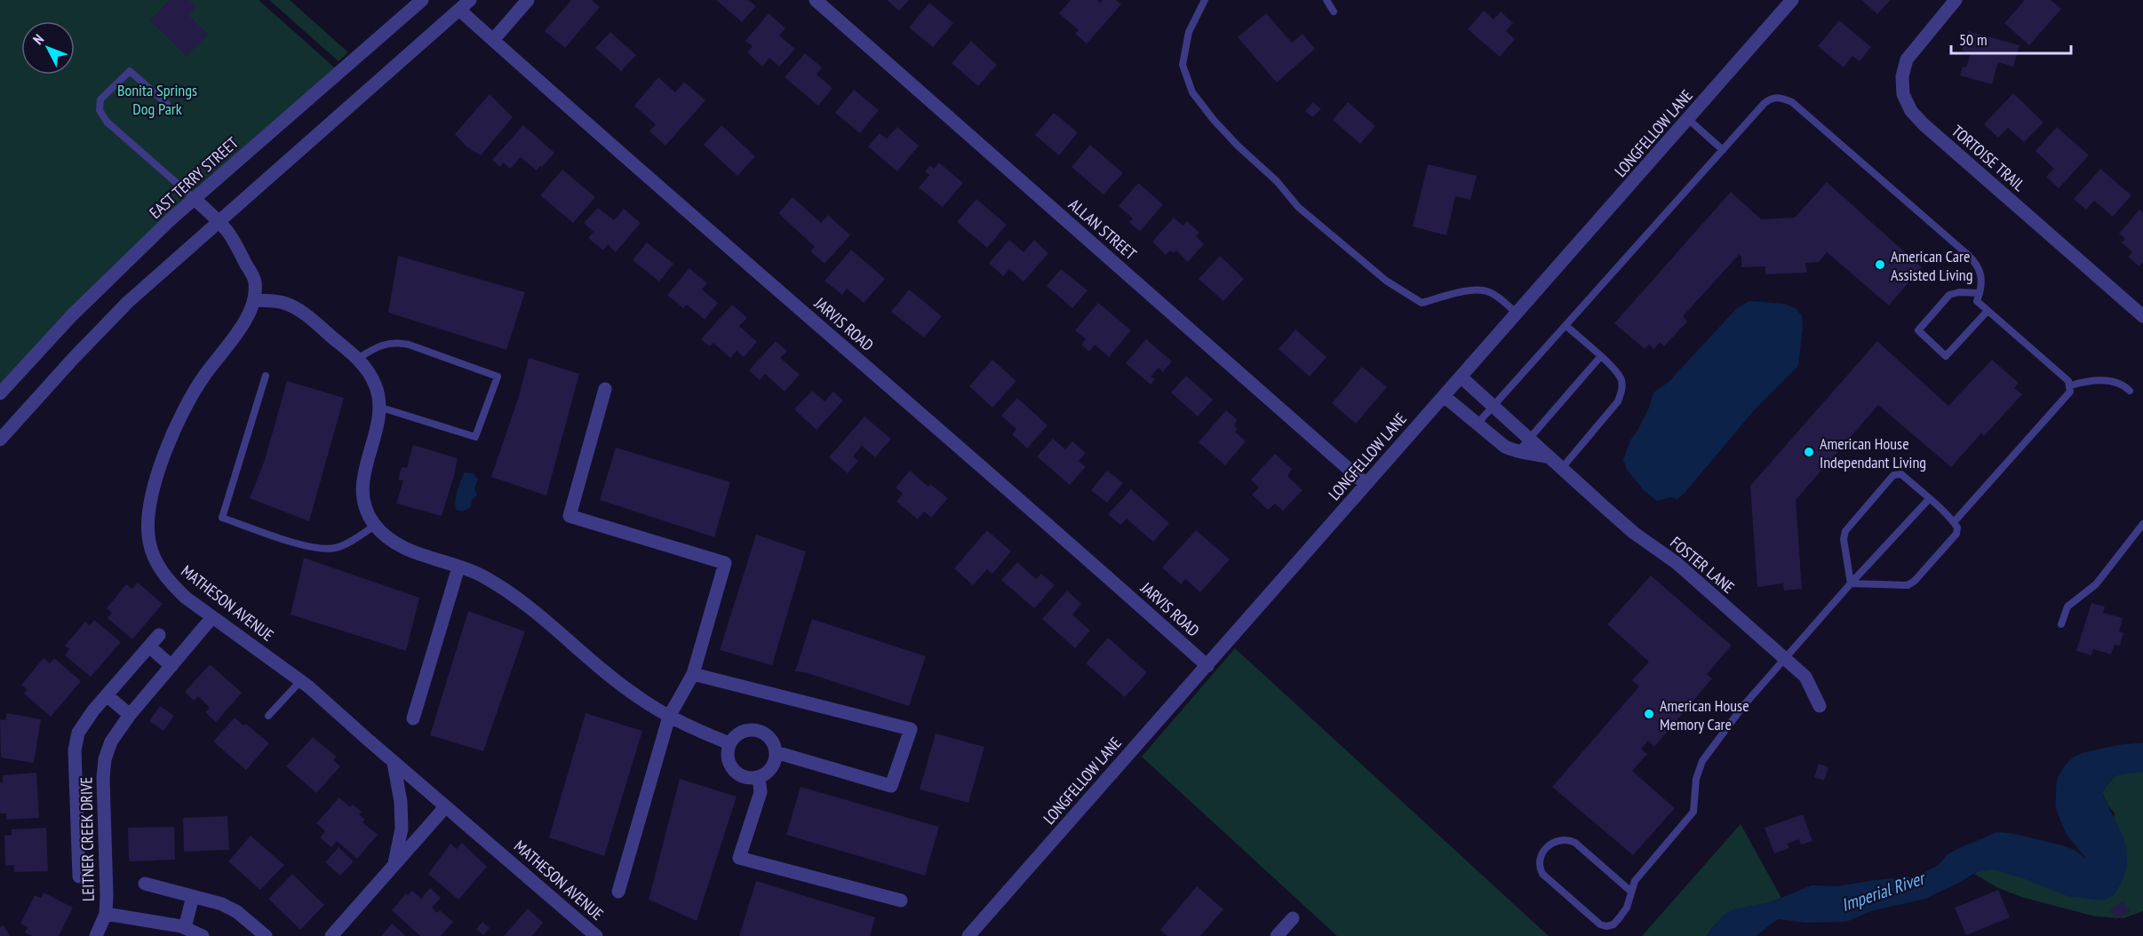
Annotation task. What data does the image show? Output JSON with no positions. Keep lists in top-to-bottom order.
{
  "streets": {
    "street": [
      "LONGFELLOW LANE",
      "TORTOISE TRAIL",
      "EAST TERRY STREET",
      "ALLAN STREET",
      "JARVIS ROAD",
      "FOSTER LANE",
      "MATHESON AVENUE",
      "LEITNER CREEK DRIVE"
    ]
  },
  "crossings": [
    ["LONGFELLOW LANE", "ALLAN STREET"],
    ["LONGFELLOW LANE", "JARVIS ROAD"],
    ["LONGFELLOW LANE", "FOSTER LANE"],
    ["MATHESON AVENUE", "LEITNER CREEK DRIVE"]
  ],
  "water": ["Imperial River"],
  "parks": ["Bonita Springs Dog Park"],
  "places": ["American Care Assisted Living", "American House Independant Living", "American House Memory Care"],
  "scale_bar": "50 m",
  "north": "top left"
}
